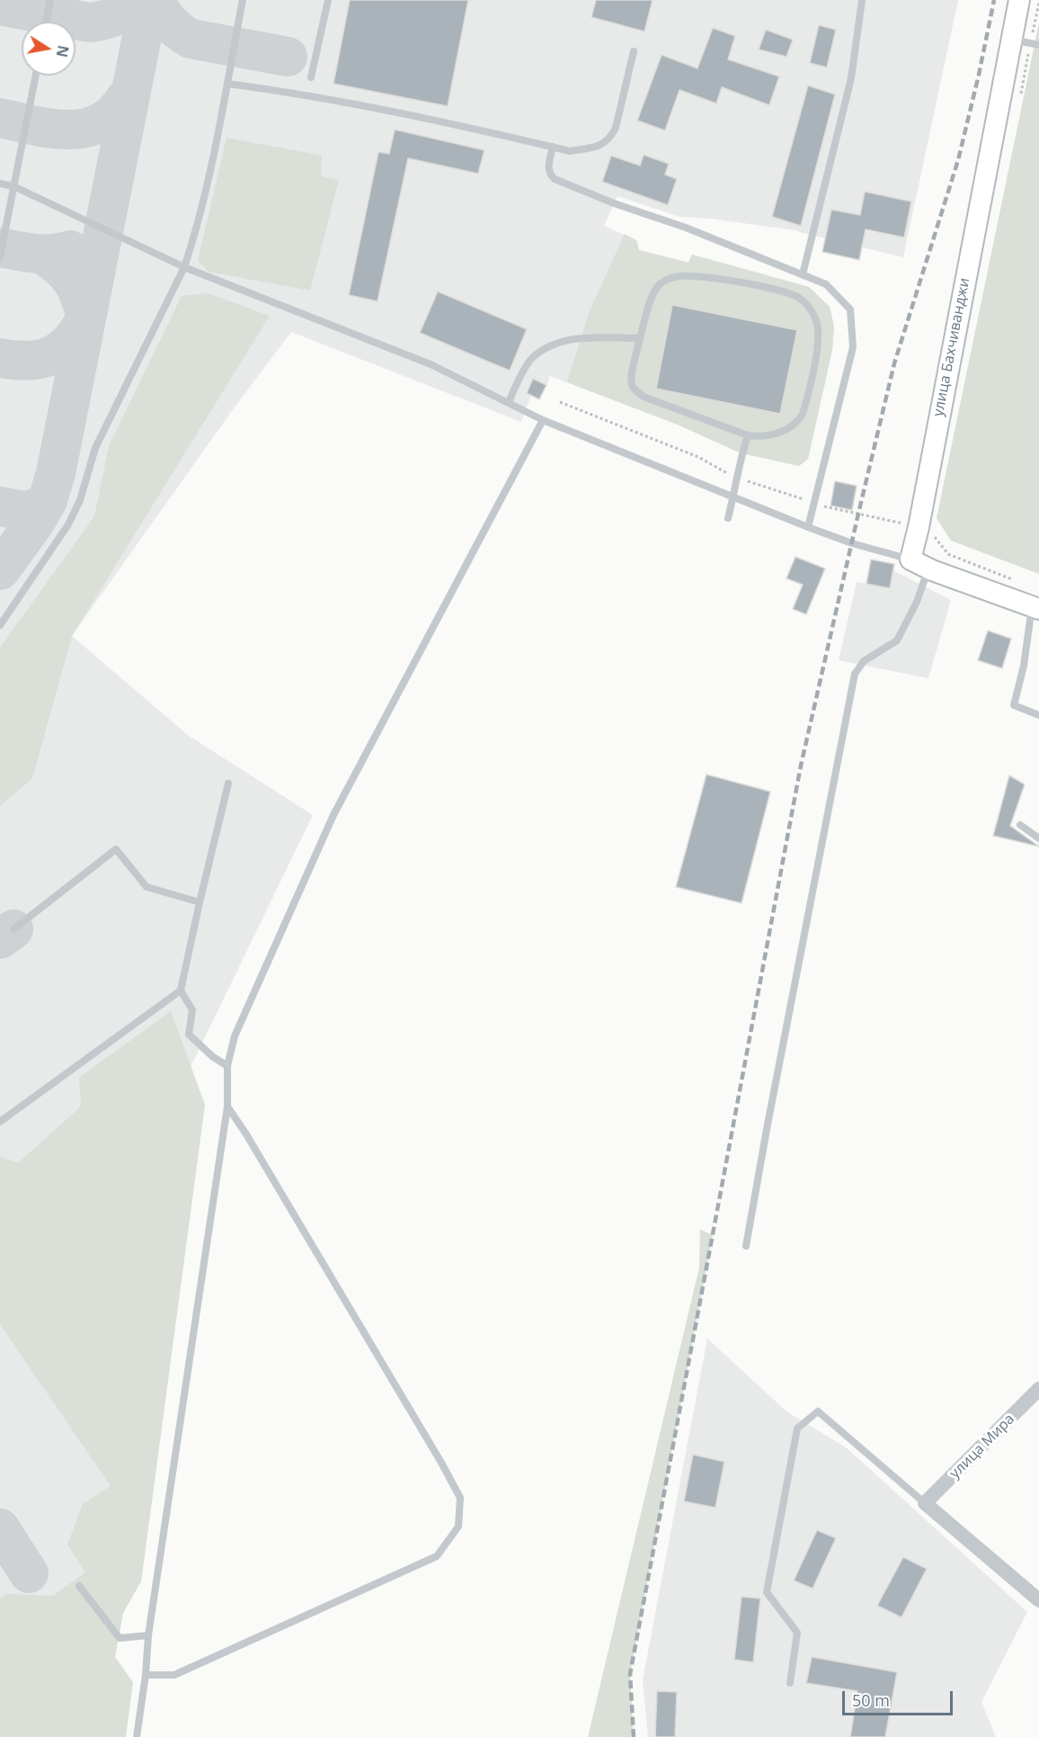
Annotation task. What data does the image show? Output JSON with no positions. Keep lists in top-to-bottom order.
{
  "streets": {
    "main road": ["улица Бахчиванджи"],
    "street": ["улица Мира"]
  },
  "scale_bar": "50 m",
  "north": "right"
}
